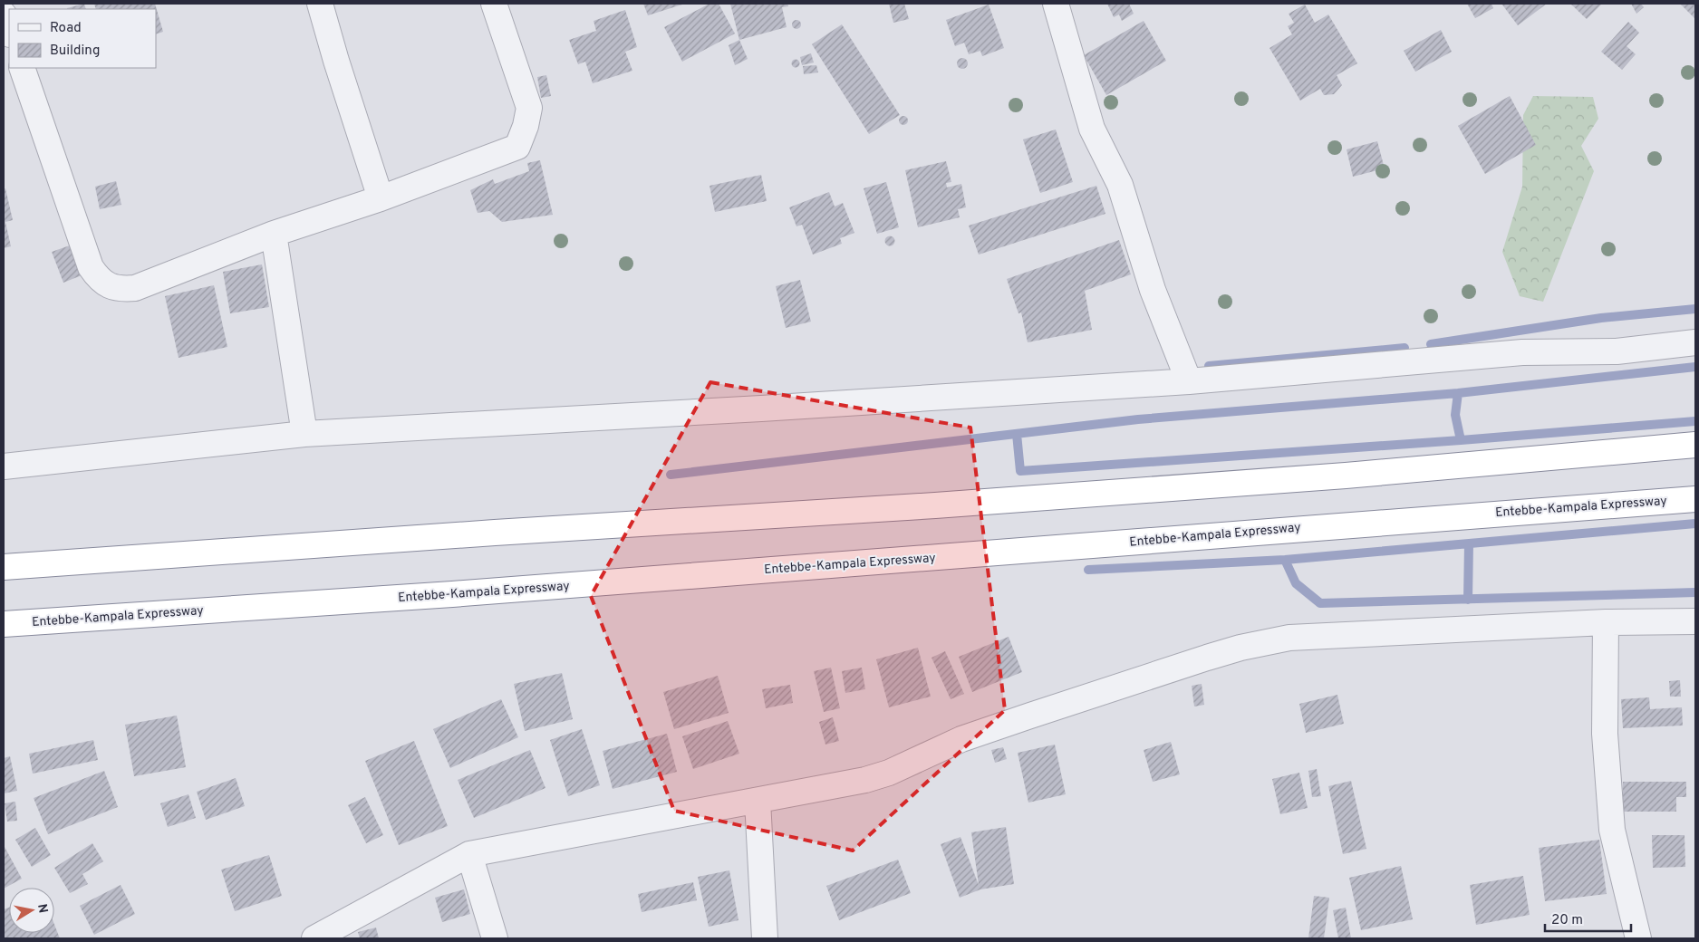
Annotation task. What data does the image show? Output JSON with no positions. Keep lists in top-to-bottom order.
{
  "streets": {
    "highway": ["Entebbe-Kampala Expressway"]
  },
  "legend": ["Road", "Building"],
  "scale_bar": "20 m",
  "north": "right"
}
